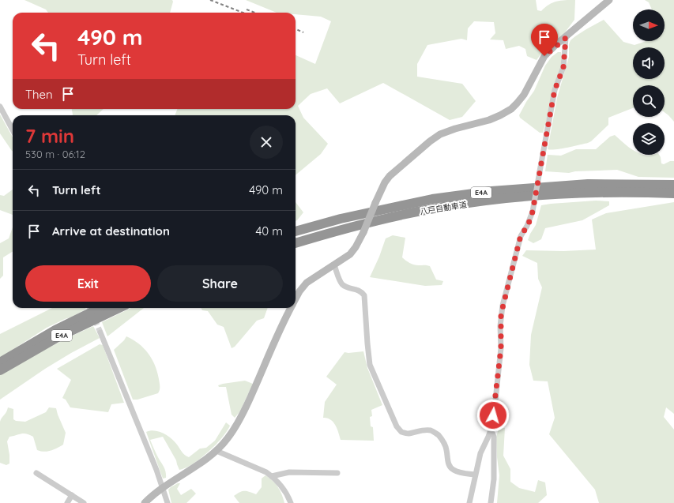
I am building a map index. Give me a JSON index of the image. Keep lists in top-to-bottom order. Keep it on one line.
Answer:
{"streets":{"highway":["E4A","八戸自動車道"]},"north":"right","page":{"turn":["490 m","Turn left"],"then":"Then","heading":["7 min","530 m · 06:12"],"list":[{"name":"Turn left","value":"490 m"},{"name":"Arrive at destination","value":"40 m"}],"buttons":["Exit","Share"]}}
